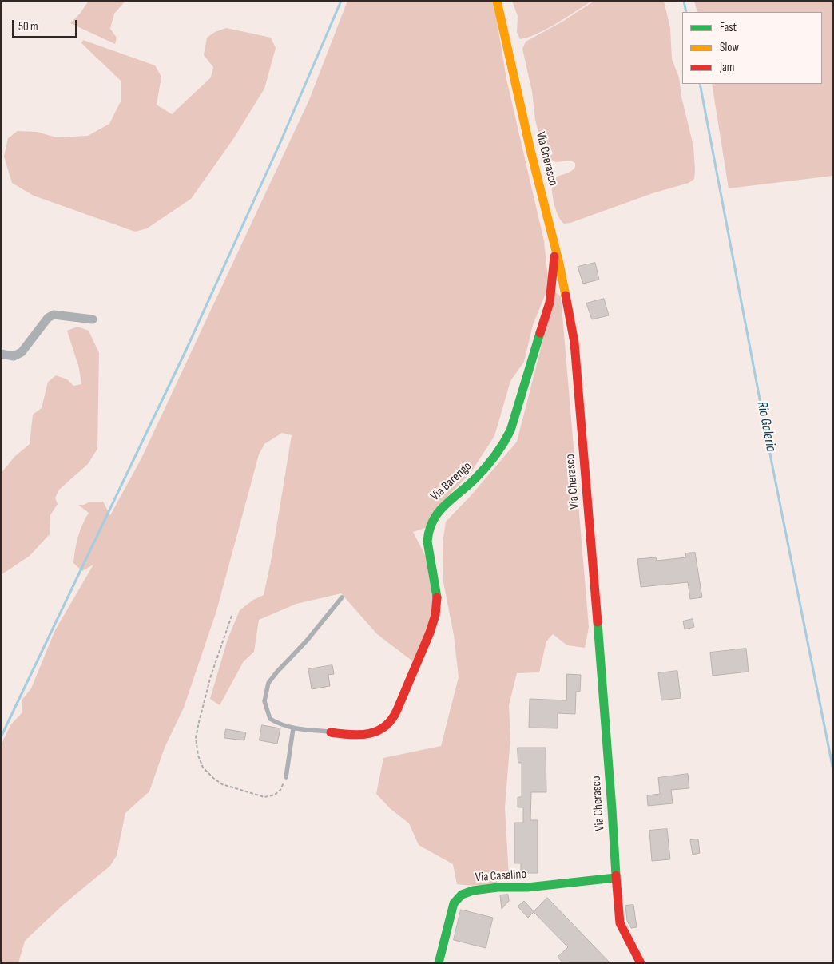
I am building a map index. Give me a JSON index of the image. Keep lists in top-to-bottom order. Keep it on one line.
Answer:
{"streets":{"street":["Via Cherasco","Via Barengo","Via Casalino"]},"crossings":[["Via Cherasco","Via Barengo"],["Via Cherasco","Via Casalino"]],"water":["Rio Galeria"],"legend":["Fast","Slow","Jam"],"scale_bar":"50 m"}
